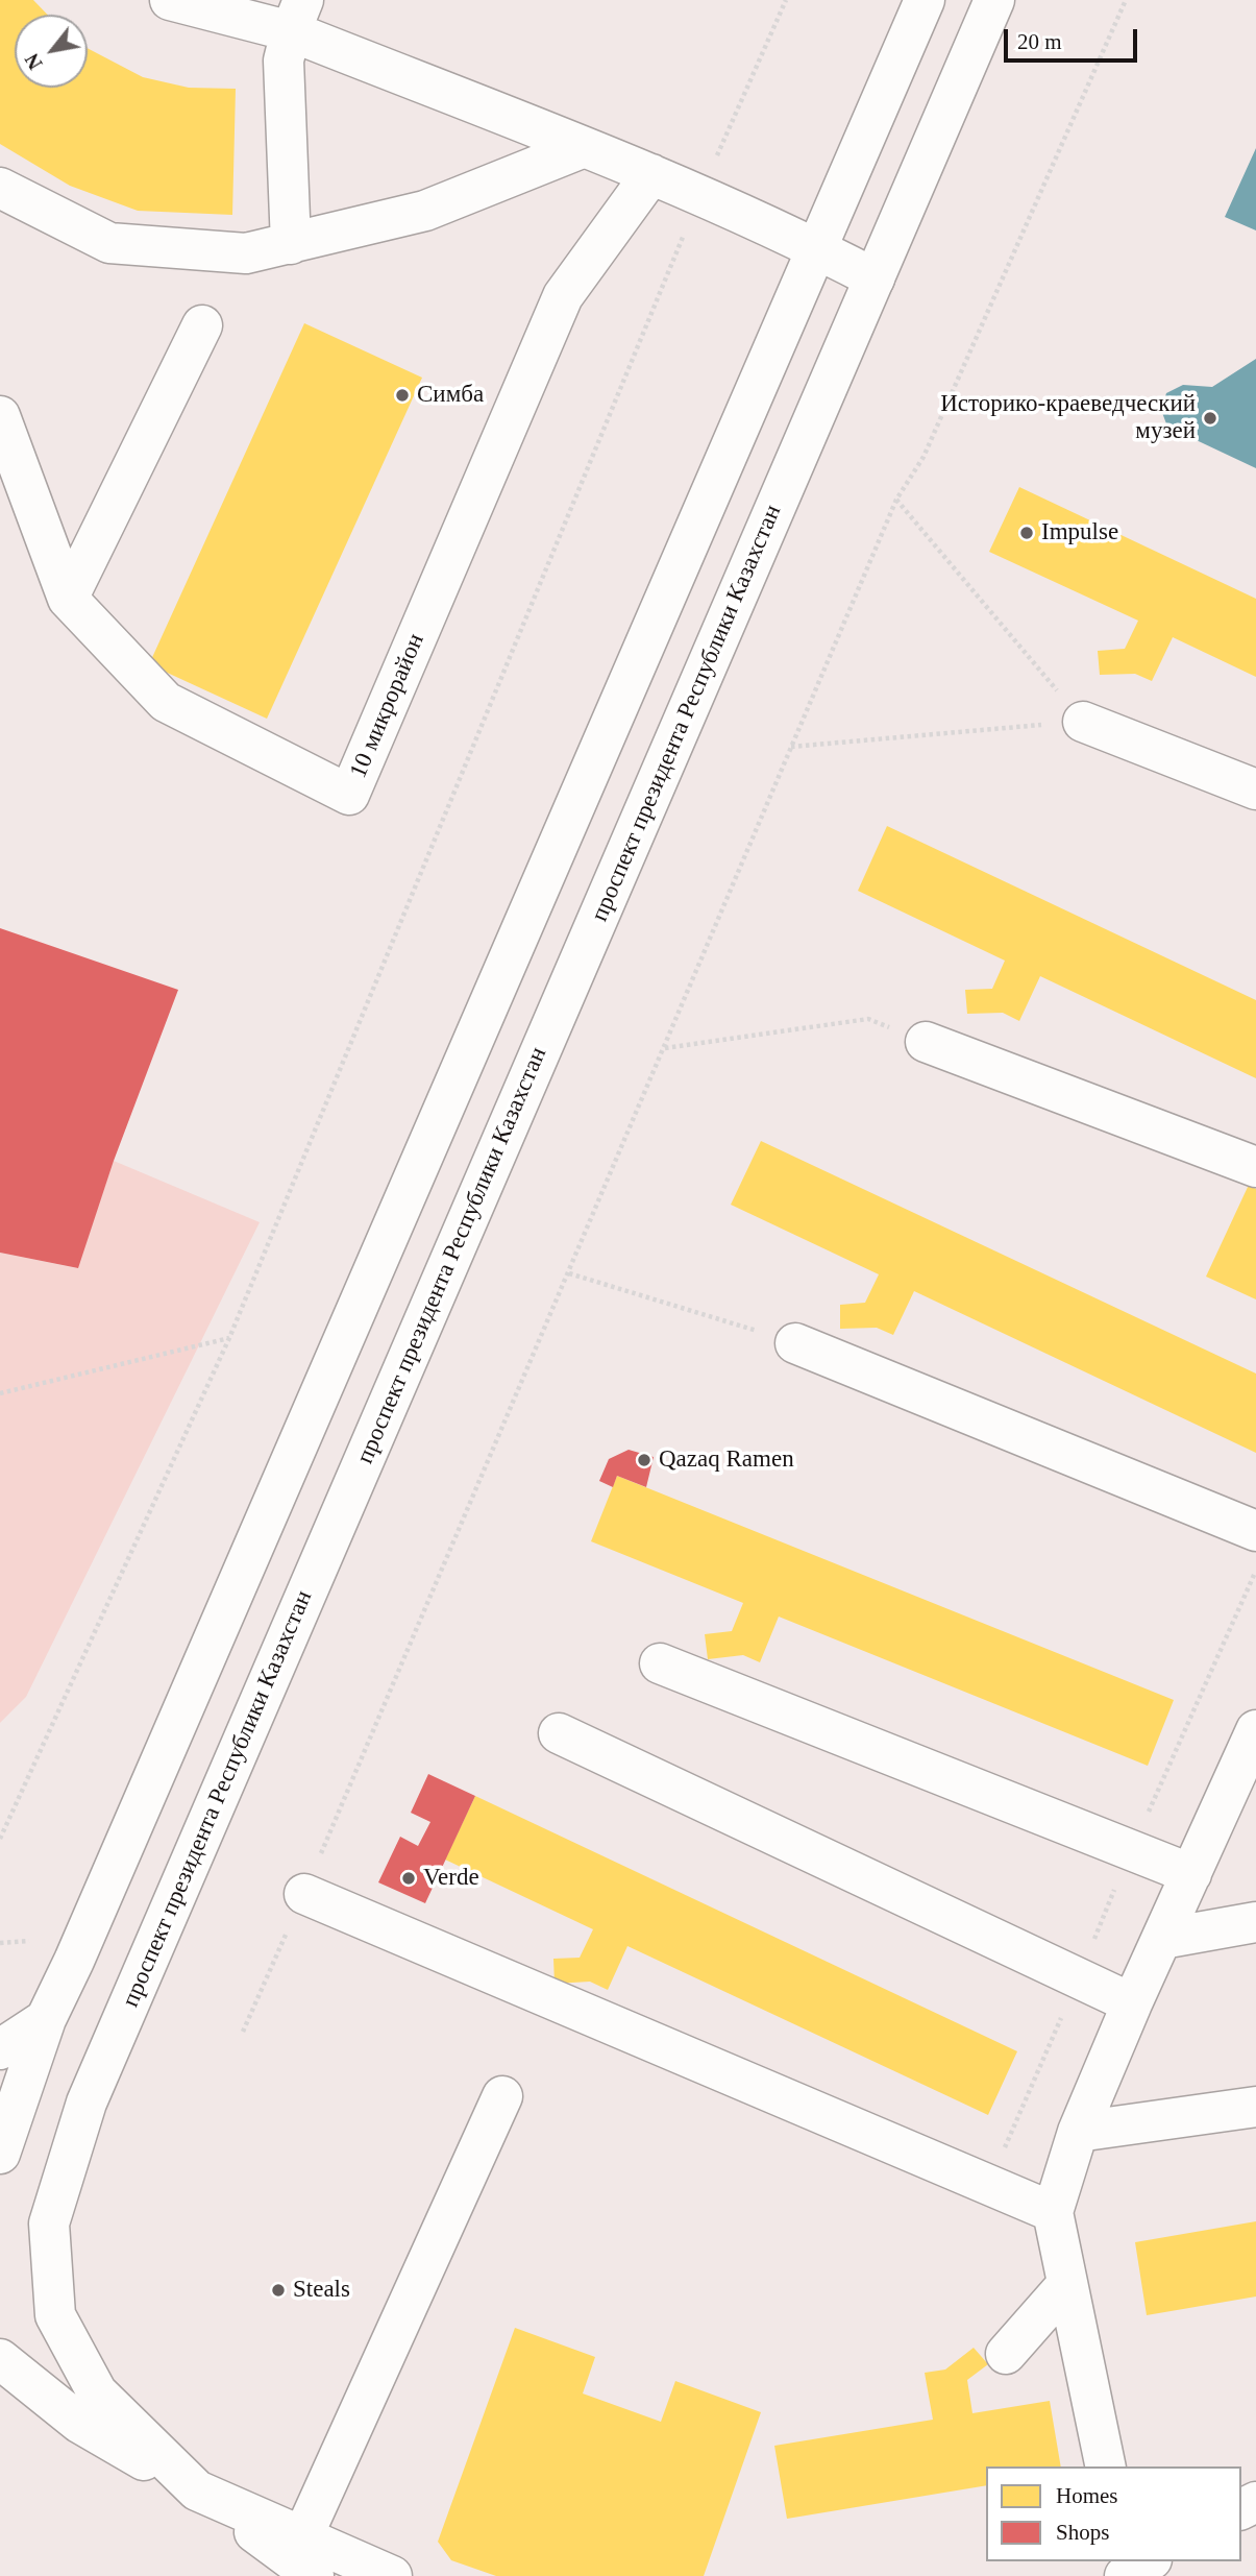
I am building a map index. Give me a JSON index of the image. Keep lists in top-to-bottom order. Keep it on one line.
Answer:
{"streets":{"main road":["10 микрорайон","проспект президента Республики Казахстан"]},"places":["Симба","Историко-краеведческий музей","Impulse","Qazaq Ramen","Verde","Steals"],"legend":["Homes","Shops"],"scale_bar":"20 m","north":"bottom left"}
